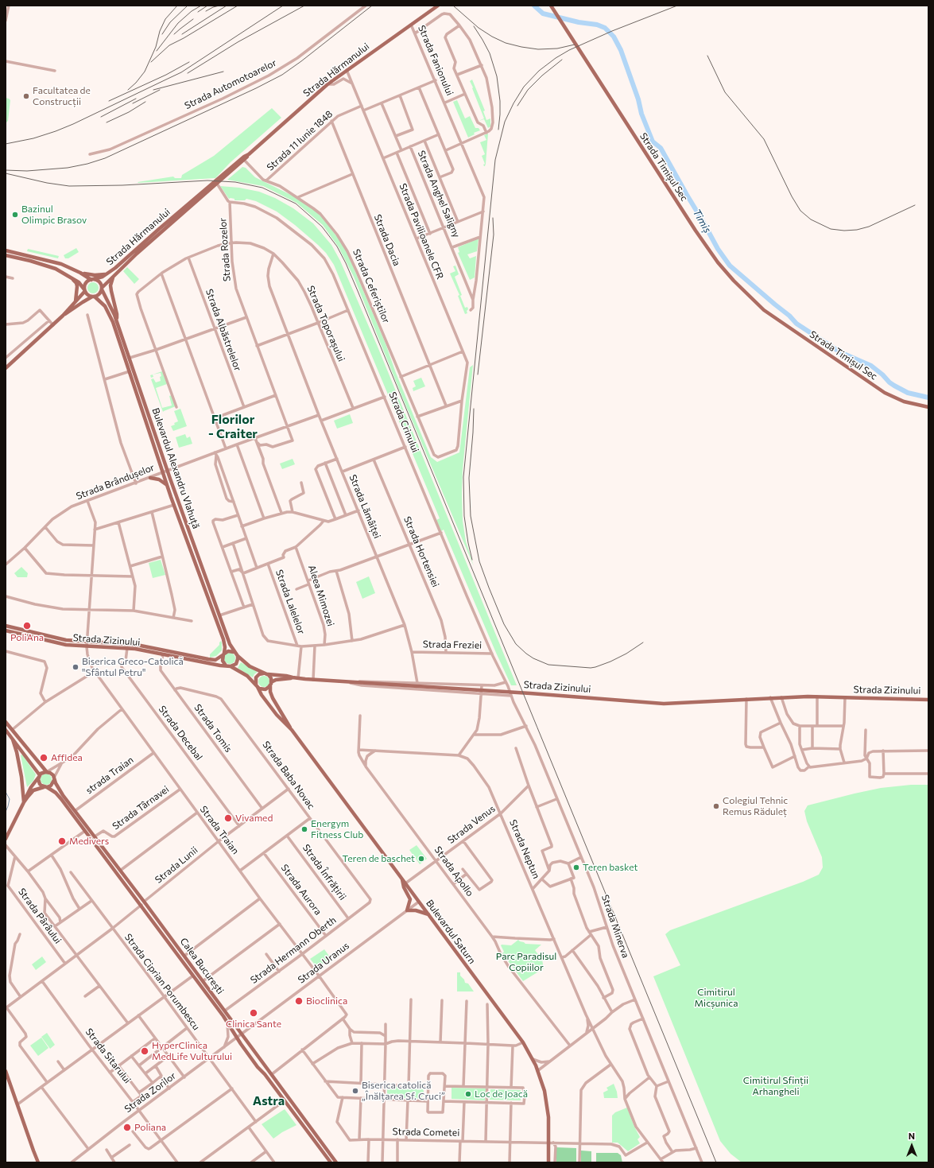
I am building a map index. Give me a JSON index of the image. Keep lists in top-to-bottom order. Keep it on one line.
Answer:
{"streets":{"main road":["Strada Hărmanului","Strada Timișul Sec","Bulevardul Alexandru Vlahuță","Strada Zizinului","Bulevardul Saturn","Calea București"],"street":["Strada Fanionului","Strada Automotoarelor","Strada 11 Iunie 1848","Strada Anghel Saligny","Strada Pavilioanele CFR","Strada Dacia","Strada Rozelor","Strada Ceferiștilor","Strada Toporașului","Strada Albăstrelelor","Strada Crinului","Strada Brândușelor","Strada Lămâiței","Strada Hortensiei","Aleea Mimozei","Strada Lalelelor","Strada Freziei","Strada Tomis","Strada Decebal","strada Traian","Strada Baba Novac","Strada Târnavei","Strada Venus","Strada Traian","Strada Neptun","Strada Lunii","Strada Apollo","Strada Înfrățirii","Strada Aurora","Strada Pârâului","Strada Minerva","Strada Hermann Oberth","Strada Uranus","Strada Ciprian Porumbescu","Strada Sitarului","Strada Zorilor","Strada Cometei"]},"crossings":[["Strada Fanionului","Strada Hărmanului"],["Strada Hărmanului","Strada Pavilioanele CFR"],["Strada Hărmanului","Strada Ceferiștilor"],["Strada Hărmanului","Bulevardul Alexandru Vlahuță"],["Strada 11 Iunie 1848","Strada Pavilioanele CFR"],["Strada 11 Iunie 1848","Strada Dacia"],["Strada 11 Iunie 1848","Strada Ceferiștilor"],["Strada Pavilioanele CFR","Strada Ceferiștilor"],["Strada Rozelor","Strada Toporașului"],["Strada Rozelor","Strada Crinului"],["Strada Rozelor","Strada Brândușelor"],["Strada Toporașului","Strada Albăstrelelor"],["Strada Toporașului","Strada Lămâiței"],["Strada Crinului","Strada Zizinului"],["Strada Crinului","Strada Freziei"],["Strada Crinului","Strada Minerva"],["Bulevardul Alexandru Vlahuță","Strada Brândușelor"],["Bulevardul Alexandru Vlahuță","Strada Zizinului"],["Bulevardul Alexandru Vlahuță","Bulevardul Saturn"],["Strada Brândușelor","Strada Lămâiței"],["Strada Brândușelor","Strada Traian"],["Strada Lămâiței","Strada Zizinului"],["Strada Lămâiței","Strada Freziei"],["Strada Hortensiei","Strada Freziei"],["Aleea Mimozei","Strada Lalelelor"],["Strada Zizinului","Strada Tomis"],["Strada Zizinului","Strada Decebal"],["Strada Zizinului","Strada Traian"],["Strada Zizinului","Strada Minerva"],["Strada Zizinului","Bulevardul Saturn"],["Strada Tomis","Strada Baba Novac"],["Strada Tomis","Strada Lunii"],["Strada Decebal","Strada Lunii"],["strada Traian","Strada Traian"],["strada Traian","Calea București"],["Strada Baba Novac","Strada Lunii"],["Strada Baba Novac","Strada Hermann Oberth"],["Strada Târnavei","Strada Traian"],["Strada Târnavei","Calea București"],["Strada Venus","Strada Neptun"],["Strada Venus","Strada Apollo"],["Strada Venus","Bulevardul Saturn"],["Strada Traian","Strada Lunii"],["Strada Traian","Strada Hermann Oberth"],["Strada Traian","Strada Uranus"],["Strada Neptun","Strada Minerva"],["Strada Neptun","Strada Cometei"],["Strada Lunii","Calea București"],["Strada Înfrățirii","Strada Hermann Oberth"],["Strada Aurora","Strada Hermann Oberth"],["Bulevardul Saturn","Strada Uranus"],["Bulevardul Saturn","Strada Cometei"],["Strada Hermann Oberth","Calea București"],["Strada Uranus","Calea București"],["Strada Uranus","Strada Zorilor"],["Calea București","Strada Zorilor"],["Strada Ciprian Porumbescu","Strada Zorilor"],["Strada Sitarului","Strada Zorilor"]],"districts":["Florilor - Craiter","Astra"],"water":["Timiș"],"parks":["Parc Paradisul Copiilor","Cimitirul Micșunica","Cimitirul Sfinții Arhangheli"],"places":["Facultatea de Construcții","Bazinul Olimpic Brasov","PoliAna","Biserica Greco-Catolică \"Sfântul Petru\"","Affidea","Colegiul Tehnic Remus Răduleț","Vivamed","Energym Fitness Club","Medivers","Teren de baschet","Teren basket","Bioclinica","Clinica Sante","HyperClinica MedLife Vulturului","Biserica catolică „Înălțarea Sf. Cruci”","Loc de Joacă","Poliana"],"north":"top"}
